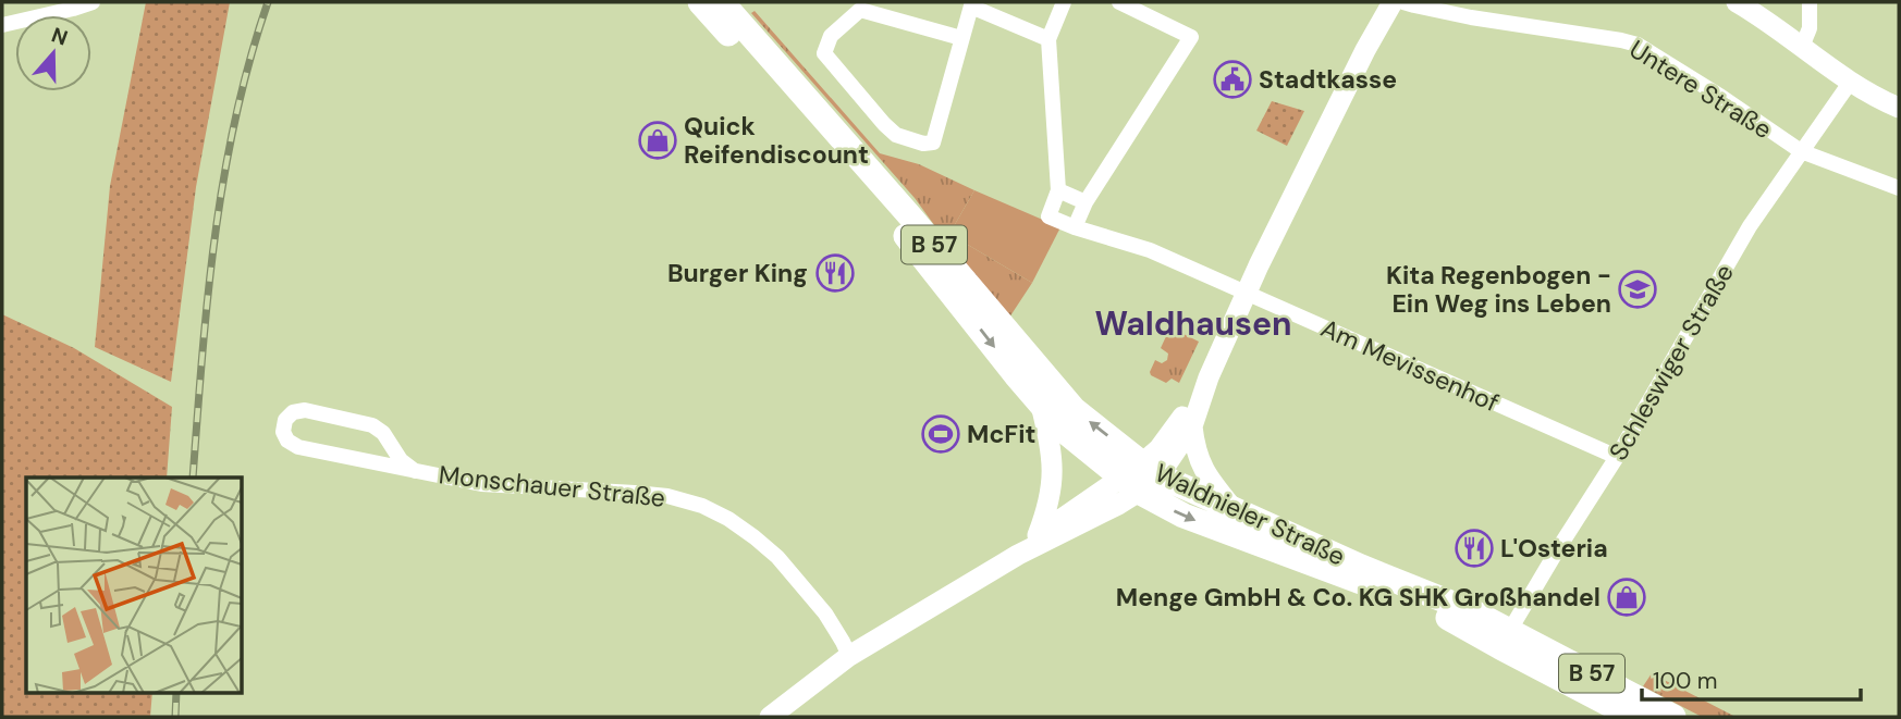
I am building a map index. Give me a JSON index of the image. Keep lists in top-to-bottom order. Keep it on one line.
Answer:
{"streets":{"main road":["B 57","Waldnieler Straße"],"street":["Untere Straße","Schleswiger Straße","Am Mevissenhof","Monschauer Straße"]},"crossings":[["Untere Straße","Schleswiger Straße"],["Schleswiger Straße","Am Mevissenhof"],["Schleswiger Straße","Waldnieler Straße"]],"districts":["Waldhausen"],"places":{"public building":["Stadtkasse"],"shop":["Quick Reifendiscount","Menge GmbH & Co. KG SHK Großhandel"],"restaurant":["Burger King","L'Osteria"],"school or university":["Kita Regenbogen - Ein Weg ins Leben"],"sports":["McFit"]},"scale_bar":"100 m","north":"top"}
